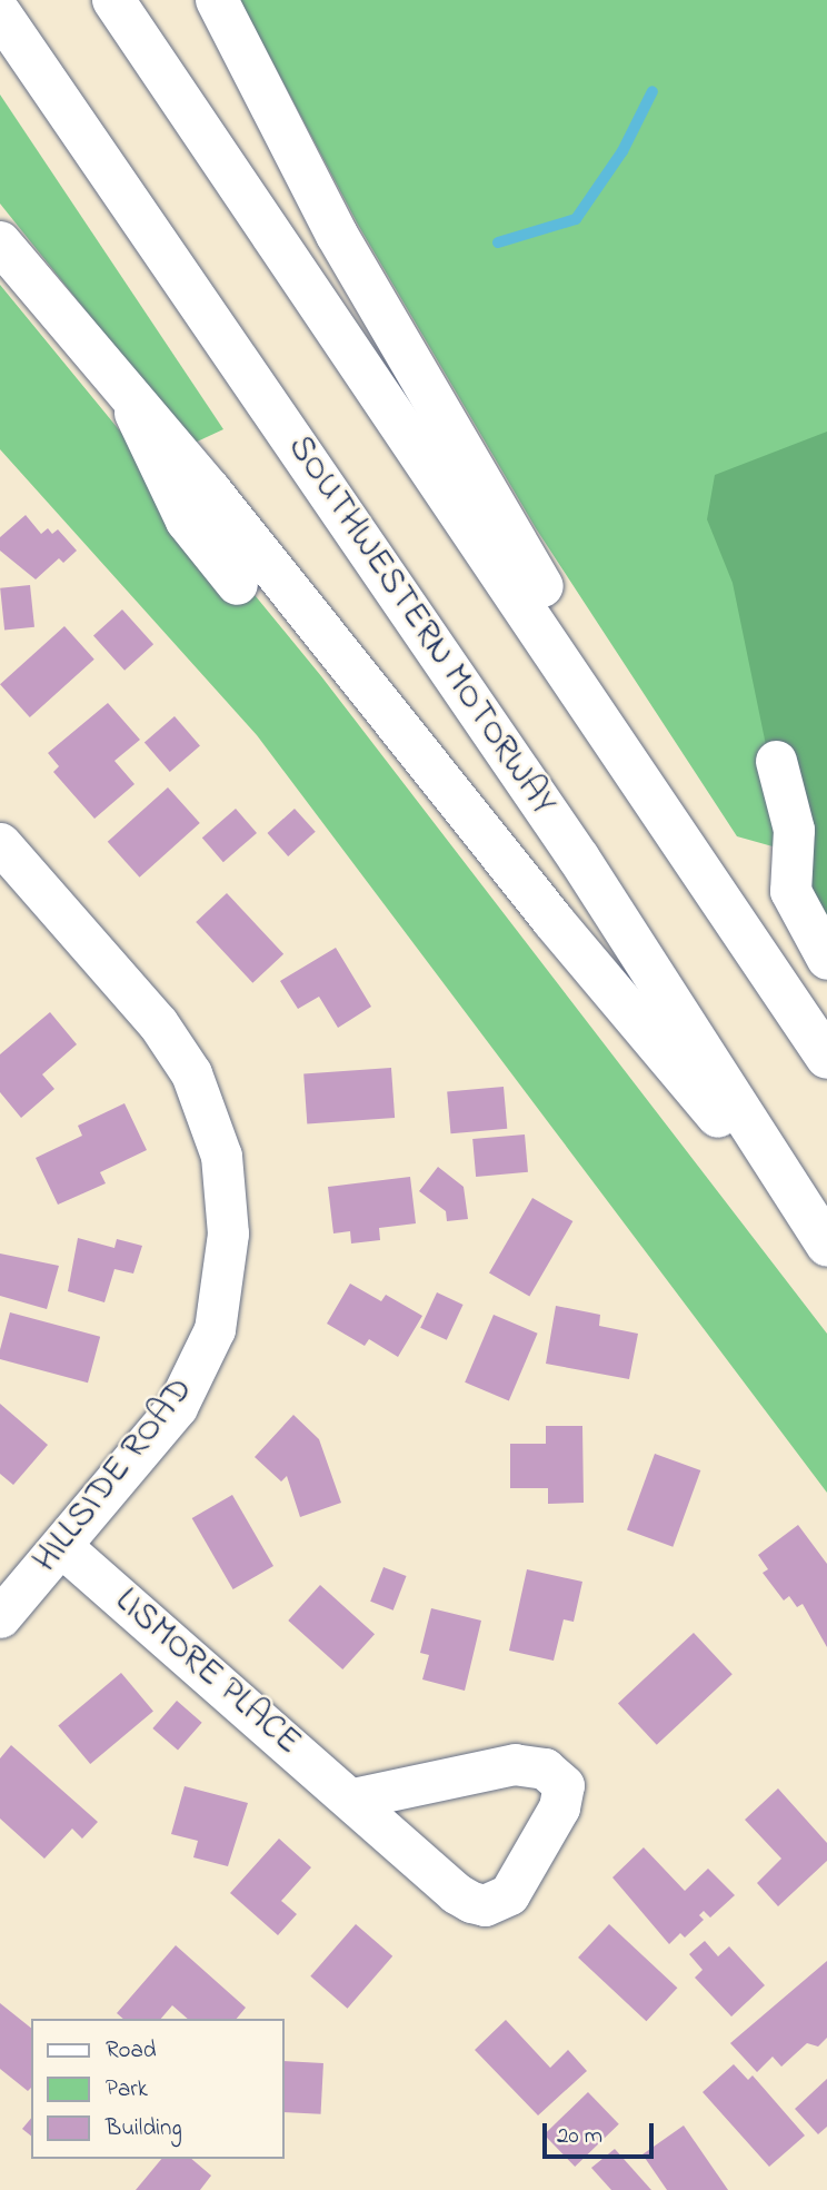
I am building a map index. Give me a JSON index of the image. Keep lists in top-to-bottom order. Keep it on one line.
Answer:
{"streets":{"highway":["SOUTHWESTERN MOTORWAY"],"street":["HILLSIDE ROAD","LISMORE PLACE"]},"crossings":[["HILLSIDE ROAD","LISMORE PLACE"]],"legend":["Road","Park","Building"],"scale_bar":"20 m"}
